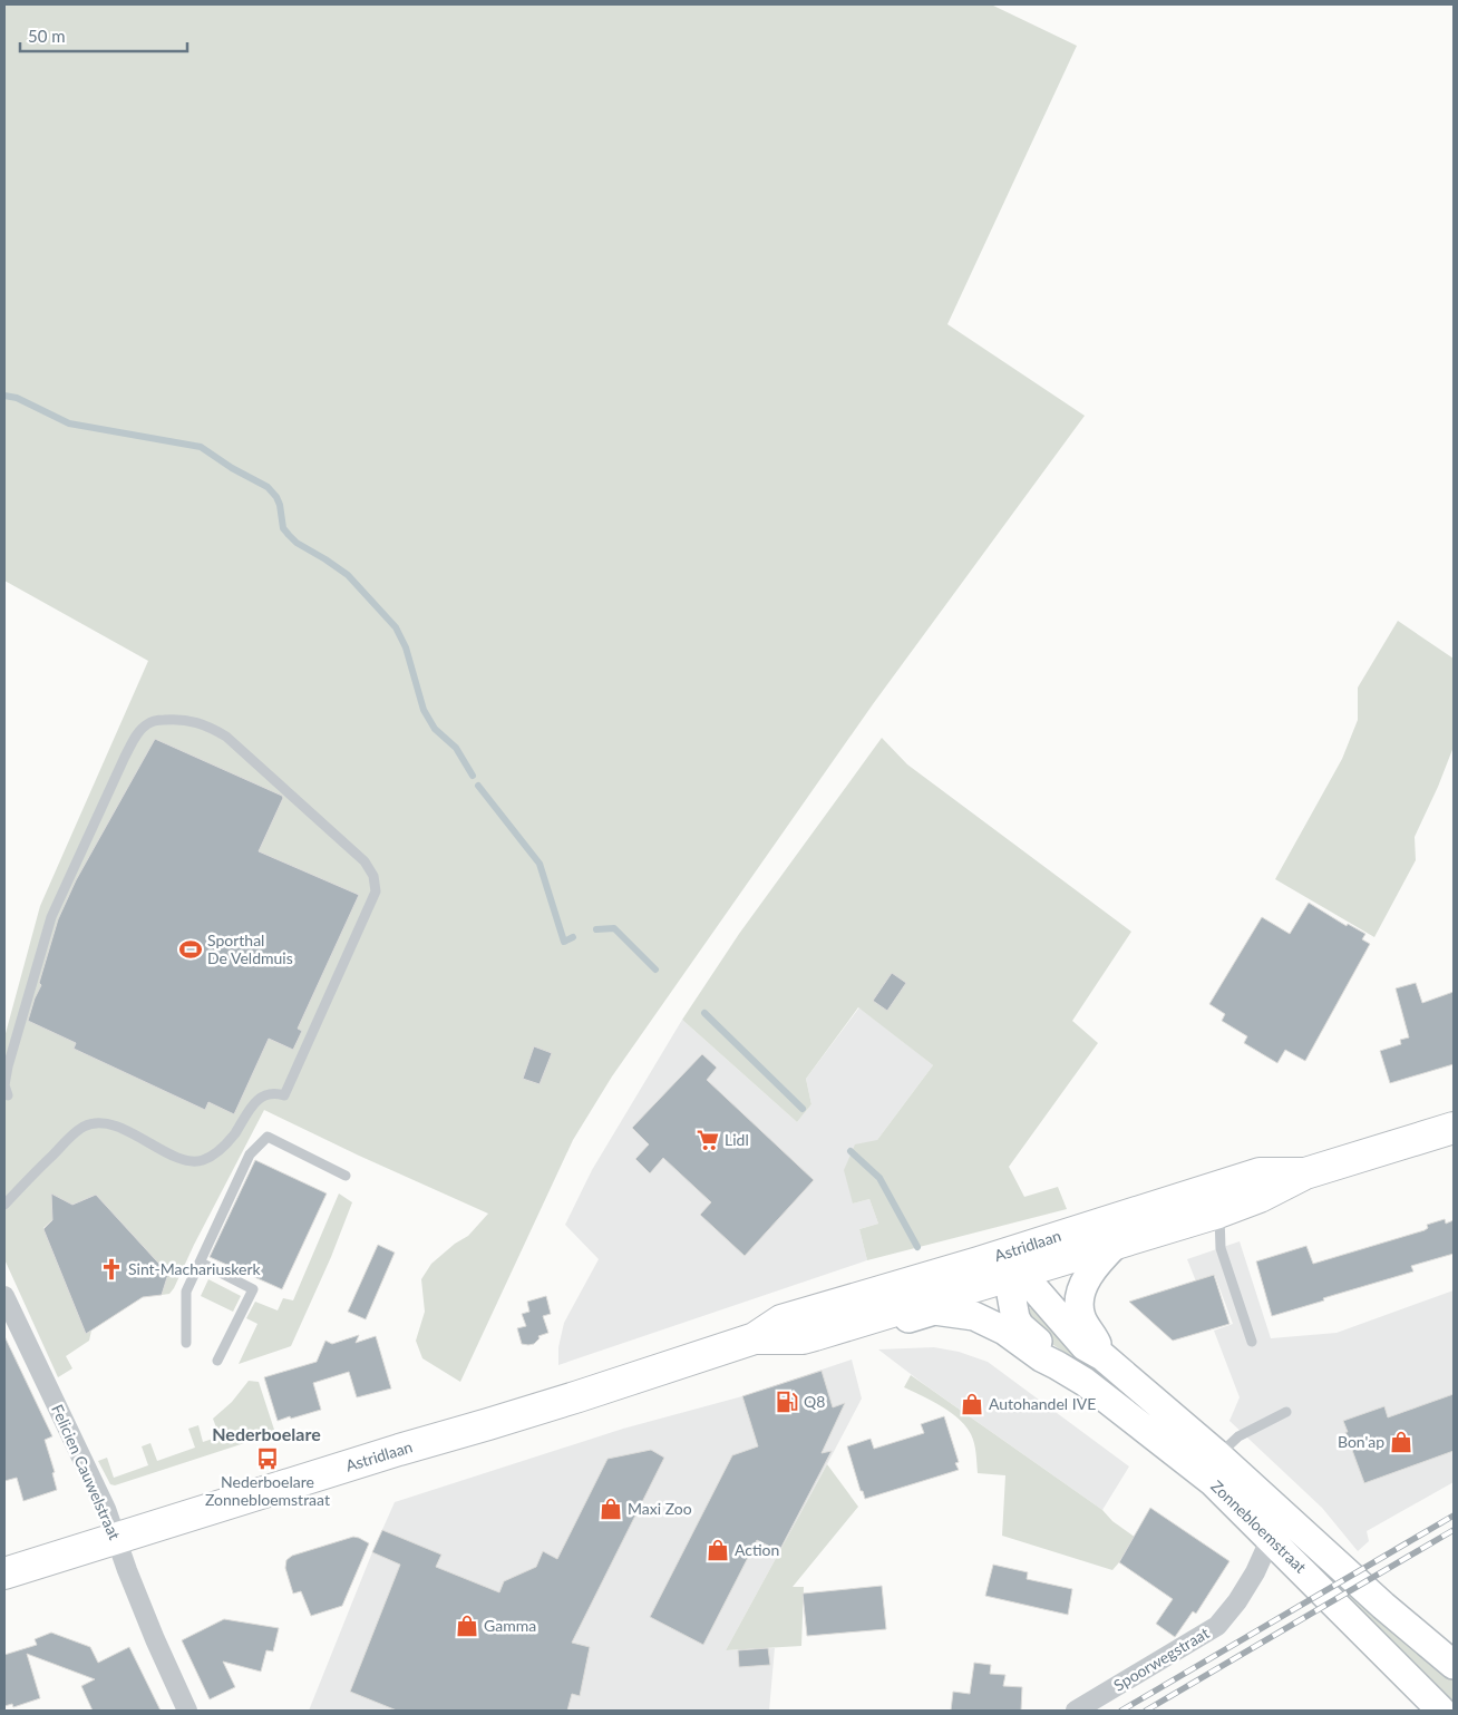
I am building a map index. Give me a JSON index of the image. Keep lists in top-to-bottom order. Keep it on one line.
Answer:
{"streets":{"main road":["Astridlaan","Zonnebloemstraat"],"street":["Felicien Cauwelstraat","Spoorwegstraat"]},"crossings":[["Astridlaan","Felicien Cauwelstraat"],["Astridlaan","Zonnebloemstraat"],["Zonnebloemstraat","Spoorwegstraat"]],"districts":["Nederboelare"],"places":{"sports":["Sporthal De Veldmuis"],"supermarket":["Lidl"],"church":["Sint-Machariuskerk"],"fuel station":["Q8"],"shop":["Autohandel IVE","Bon'ap","Maxi Zoo","Action","Gamma"],"bus stop":["Nederboelare Zonnebloemstraat"]},"scale_bar":"50 m"}
